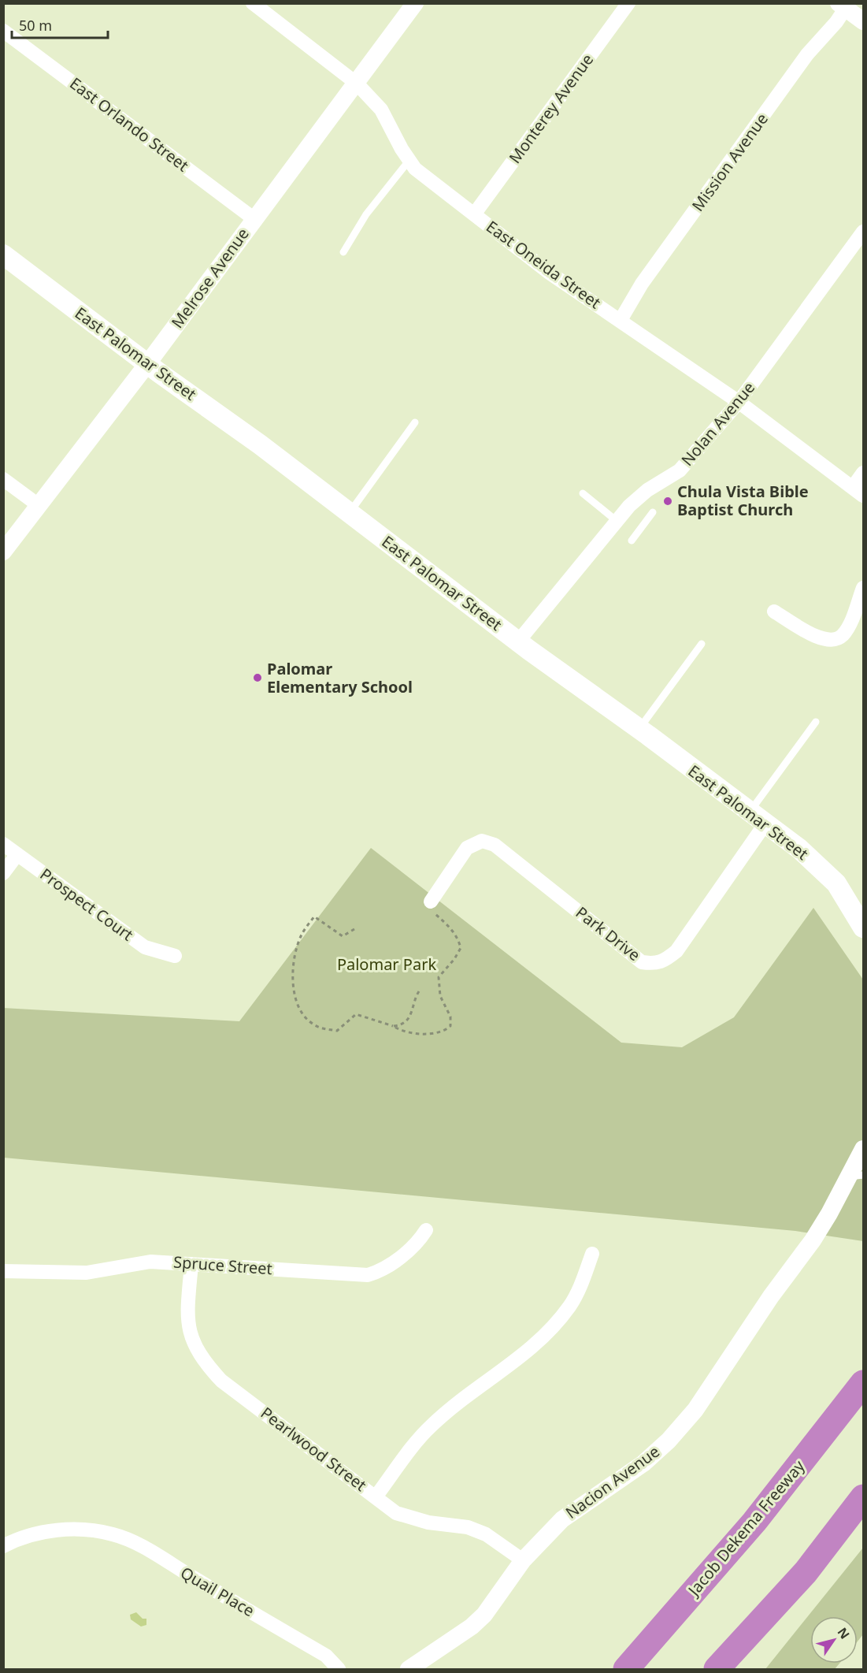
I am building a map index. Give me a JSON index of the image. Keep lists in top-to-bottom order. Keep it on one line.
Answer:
{"streets":{"highway":["Jacob Dekema Freeway"],"main road":["East Palomar Street"],"street":["Monterey Avenue","East Orlando Street","Mission Avenue","East Oneida Street","Melrose Avenue","Nolan Avenue","Prospect Court","Park Drive","Spruce Street","Pearlwood Street","Nacion Avenue","Quail Place"]},"crossings":[["Monterey Avenue","East Oneida Street"],["East Orlando Street","Melrose Avenue"],["Mission Avenue","East Oneida Street"],["East Oneida Street","Melrose Avenue"],["East Oneida Street","Nolan Avenue"],["Melrose Avenue","East Palomar Street"],["East Palomar Street","Nolan Avenue"],["East Palomar Street","Park Drive"],["Spruce Street","Pearlwood Street"],["Pearlwood Street","Nacion Avenue"]],"parks":["Palomar Park"],"places":["Chula Vista Bible Baptist Church","Palomar Elementary School"],"scale_bar":"50 m","north":"top right"}
